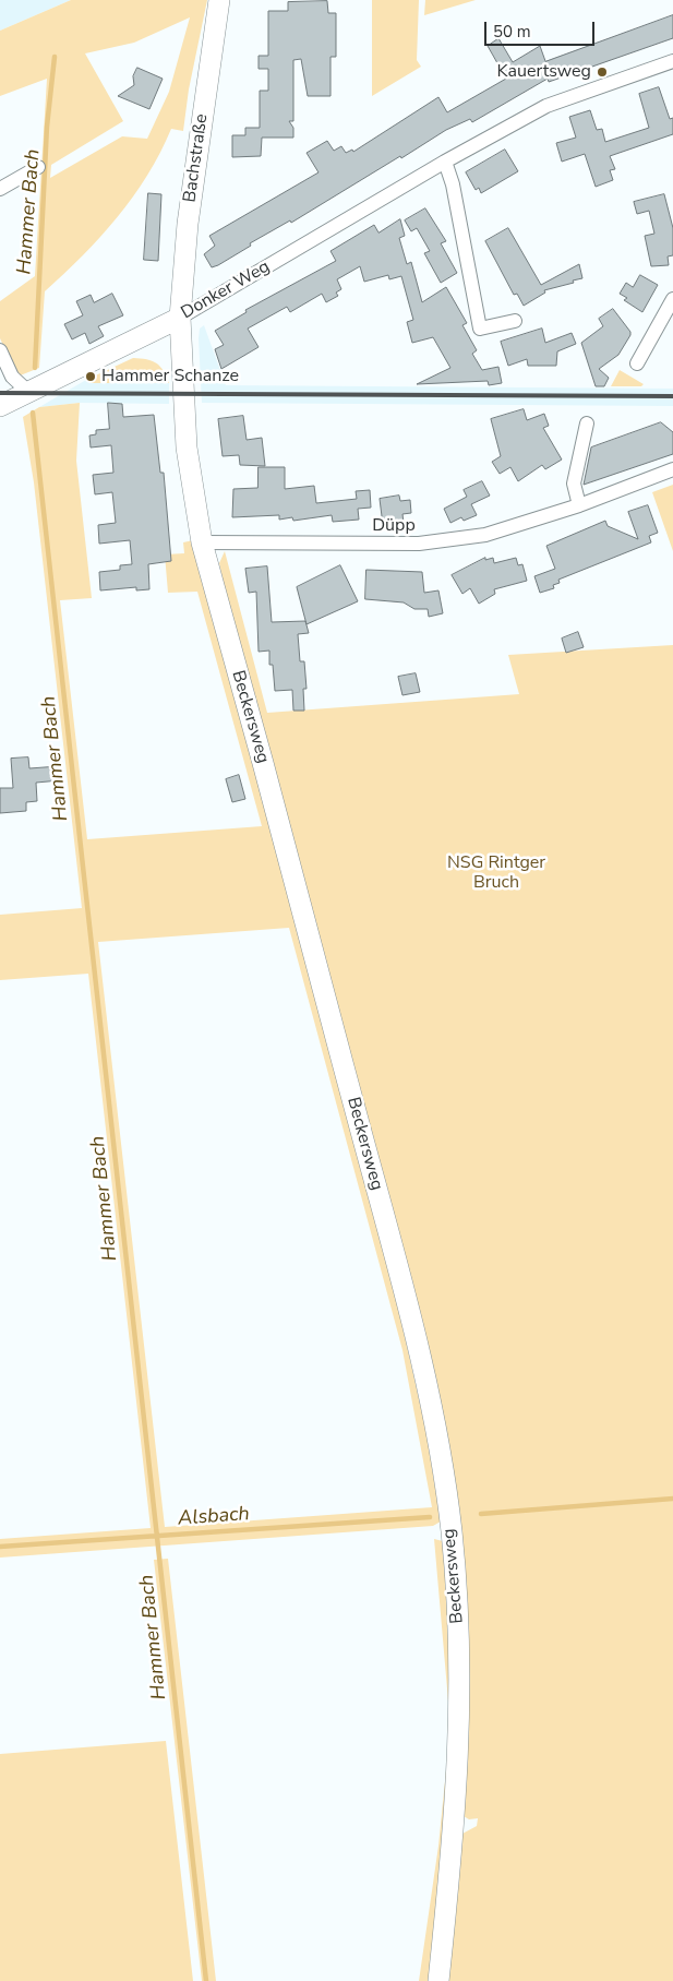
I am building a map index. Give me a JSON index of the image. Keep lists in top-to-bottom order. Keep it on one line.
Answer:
{"streets":{"street":["Bachstraße","Donker Weg","Düpp","Beckersweg"]},"crossings":[["Bachstraße","Donker Weg"],["Bachstraße","Beckersweg"],["Donker Weg","Beckersweg"],["Düpp","Beckersweg"]],"water":["Hammer Bach","Alsbach"],"parks":["NSG Rintger Bruch"],"places":["Kauertsweg","Hammer Schanze"],"scale_bar":"50 m"}
